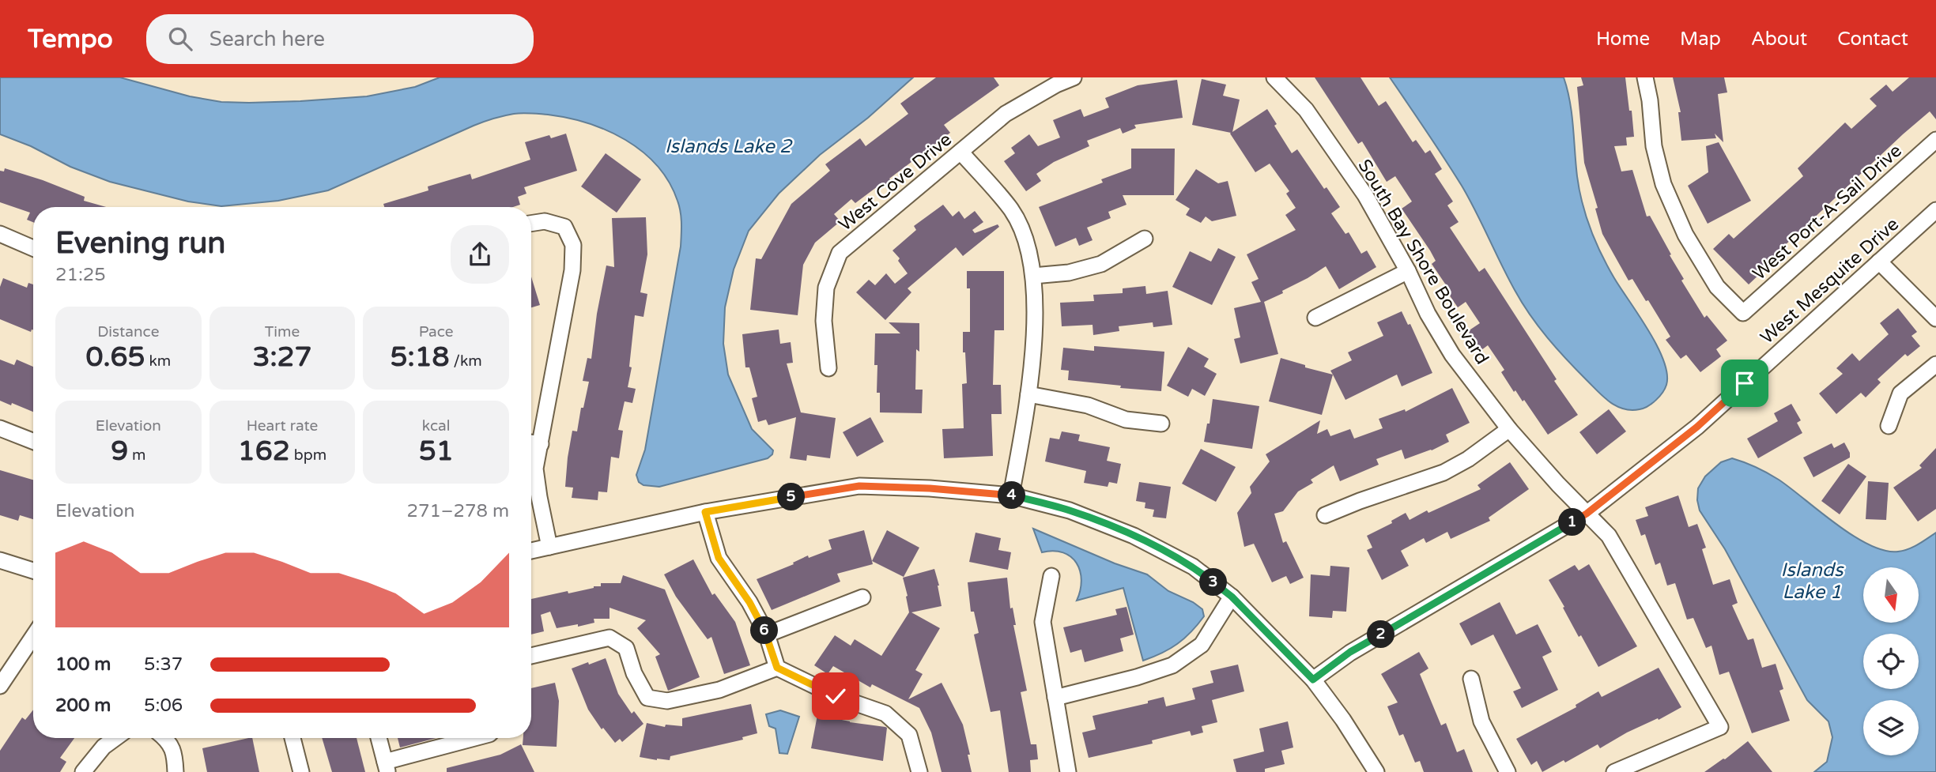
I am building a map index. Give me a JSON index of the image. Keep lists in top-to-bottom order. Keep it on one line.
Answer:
{"streets":{"street":["West Cove Drive","West Port-A-Sail Drive","South Bay Shore Boulevard","West Mesquite Drive"]},"crossings":[["South Bay Shore Boulevard","West Mesquite Drive"]],"water":["Islands Lake 2","Islands Lake 1"],"north":"bottom","page":{"header":"Tempo","search":"Search here","nav":["Home","Map","About","Contact"],"heading":["Evening run","21:25"],"stats":[["Distance","0.65 km"],["Time","3:27"],["Pace","5:18 /km"],["Elevation","9 m"],["Heart rate","162 bpm"],["kcal","51"]],"pins":["4","5","1","3","6","2"],"chart":["Elevation","271–278 m"],"list":[{"name":"100 m","note":"5:37"},{"name":"200 m","note":"5:06"}]}}
